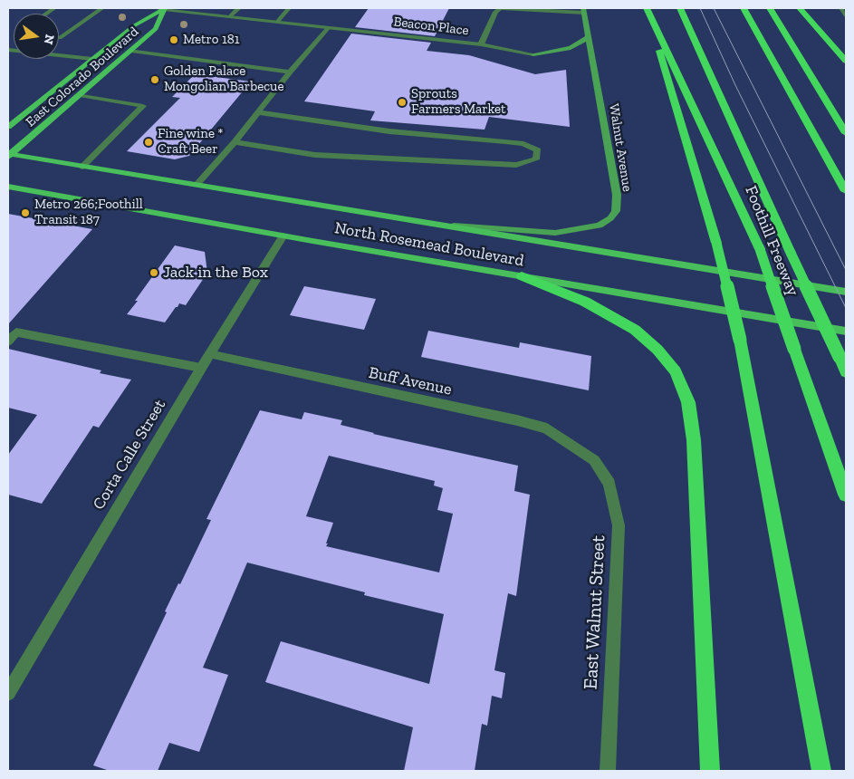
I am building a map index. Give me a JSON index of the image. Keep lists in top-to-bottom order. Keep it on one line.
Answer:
{"streets":{"highway":["Foothill Freeway"],"main road":["East Colorado Boulevard","Walnut Avenue","North Rosemead Boulevard"],"street":["Beacon Place","Buff Avenue","Corta Calle Street","East Walnut Street"]},"crossings":[["Beacon Place","East Colorado Boulevard"],["East Colorado Boulevard","North Rosemead Boulevard"],["Walnut Avenue","North Rosemead Boulevard"],["North Rosemead Boulevard","Corta Calle Street"],["Buff Avenue","Corta Calle Street"],["Buff Avenue","East Walnut Street"]],"places":["Metro 181","Golden Palace Mongolian Barbecue","Sprouts Farmers Market","Fine wine * Craft Beer","Metro 266;Foothill Transit 187","Jack in the Box"],"north":"right"}
